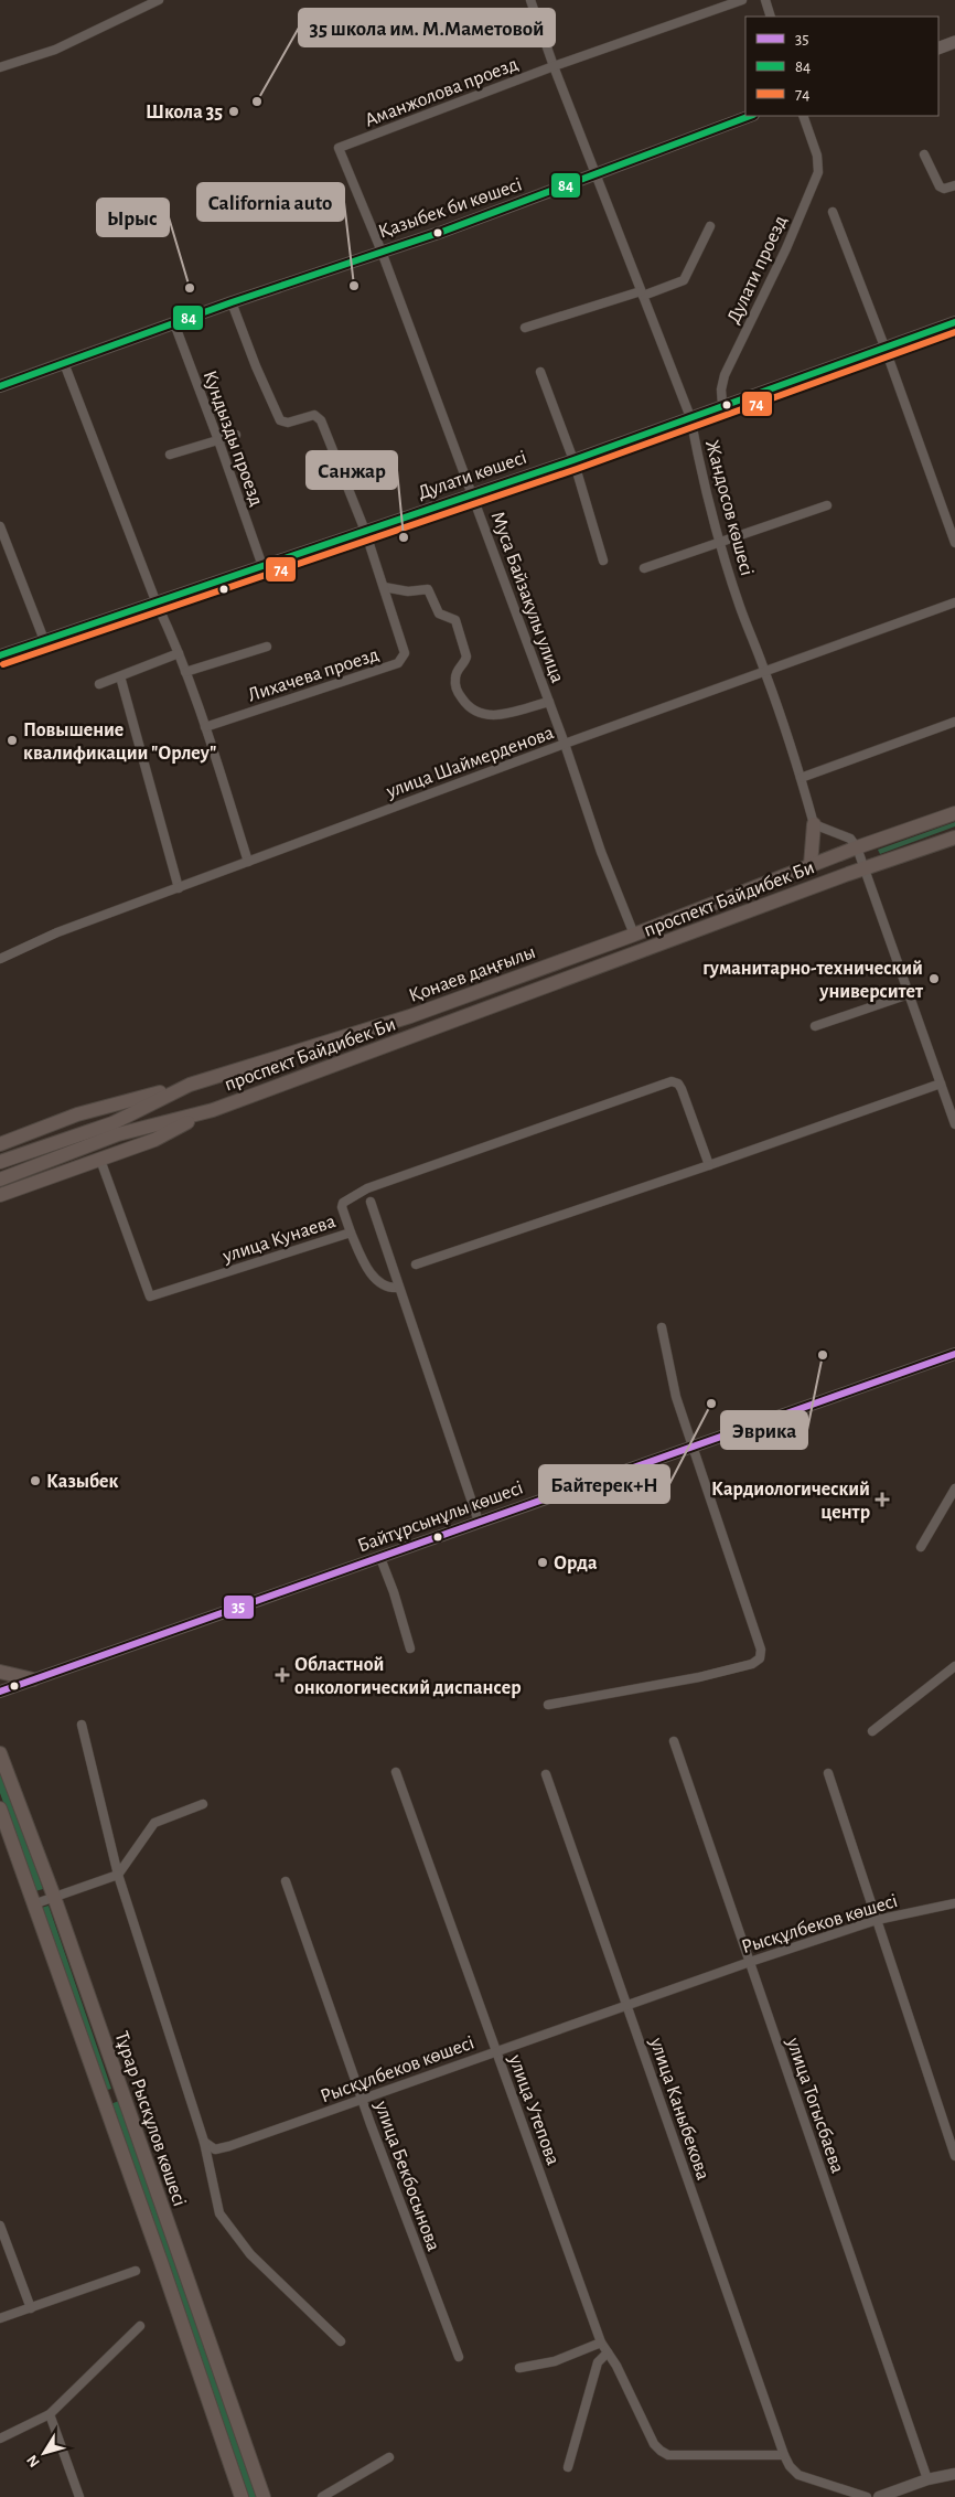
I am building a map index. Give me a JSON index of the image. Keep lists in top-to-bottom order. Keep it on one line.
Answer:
{"streets":{"main road":["Қазыбек би көшесі","Дулати көшесі","проспект Байдибек Би","Қонаев даңғылы","Байтұрсынұлы көшесі","Тұрар Рыскұлов көшесі"],"street":["Аманжолова проезд","Дулати проезд","Кундызды проезд","Жандосов көшесі","Муса Байзакулы улица","Лихачева проезд","улица Шаймерденова","улица Кунаева","Рысқұлбеков көшесі","улица Тогысбаева","улица Каныбекова","улица Утепова","улица Бекбосынова"]},"crossings":[["Аманжолова проезд","Жандосов көшесі"],["Аманжолова проезд","Муса Байзакулы улица"],["Қазыбек би көшесі","Кундызды проезд"],["Қазыбек би көшесі","Жандосов көшесі"],["Қазыбек би көшесі","Муса Байзакулы улица"],["Қазыбек би көшесі","Лихачева проезд"],["Дулати проезд","Дулати көшесі"],["Кундызды проезд","Дулати көшесі"],["Дулати көшесі","Жандосов көшесі"],["Дулати көшесі","Муса Байзакулы улица"],["Дулати көшесі","Лихачева проезд"],["Жандосов көшесі","улица Шаймерденова"],["Муса Байзакулы улица","улица Шаймерденова"],["Муса Байзакулы улица","Қонаев даңғылы"],["Рысқұлбеков көшесі","улица Тогысбаева"],["Рысқұлбеков көшесі","улица Каныбекова"],["Рысқұлбеков көшесі","улица Утепова"],["Рысқұлбеков көшесі","улица Бекбосынова"],["улица Каныбекова","улица Утепова"]],"places":{"other":["35 школа им. М.Маметовой","Школа 35","California auto","Ырыс","Санжар","Повышение квалификации \"Орлеу\"","гуманитарно-технический университет","Эврика","Байтерек+Н","Казыбек","Орда"],"health":["Кардиологический центр","Областной онкологический диспансер"]},"lines":["transit line 84","transit line 74","transit line 35"],"legend":["35","84","74"],"north":"bottom left"}
